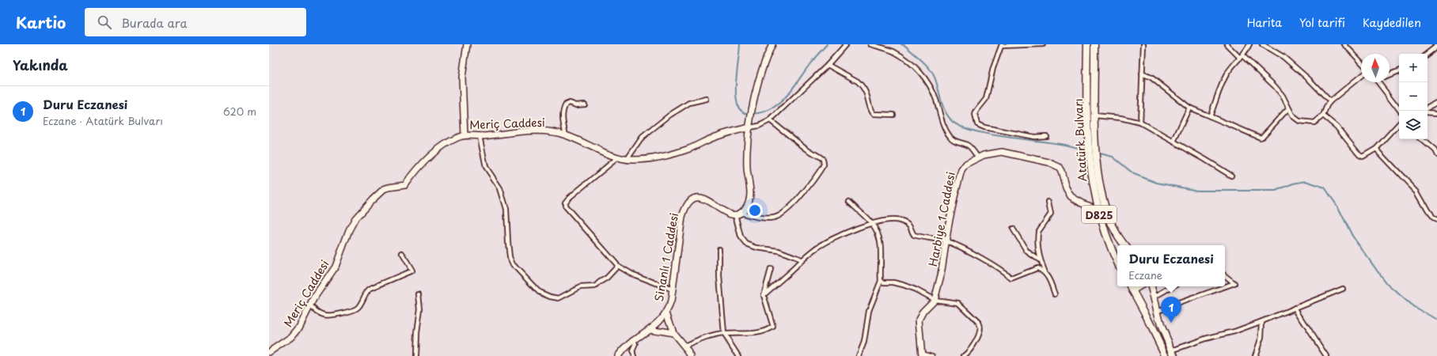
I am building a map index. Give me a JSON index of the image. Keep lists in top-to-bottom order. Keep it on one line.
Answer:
{"streets":{"highway":["Atatürk Bulvarı","D825"],"street":["Meriç Caddesi","Harbiye 1 Caddesi","Sinanlı 1 Caddesi"]},"crossings":[["Atatürk Bulvarı","Harbiye 1 Caddesi"]],"north":"top","page":{"header":"Kartio","search":"Burada ara","nav":["Harita","Yol tarifi","Kaydedilen"],"heading":"Yakında","map_buttons":["+","−"],"list":[{"mark":"1","name":"Duru Eczanesi","note":"Eczane · Atatürk Bulvarı","value":"620 m"}],"popup":["Duru Eczanesi","Eczane"],"pins":"1"}}
